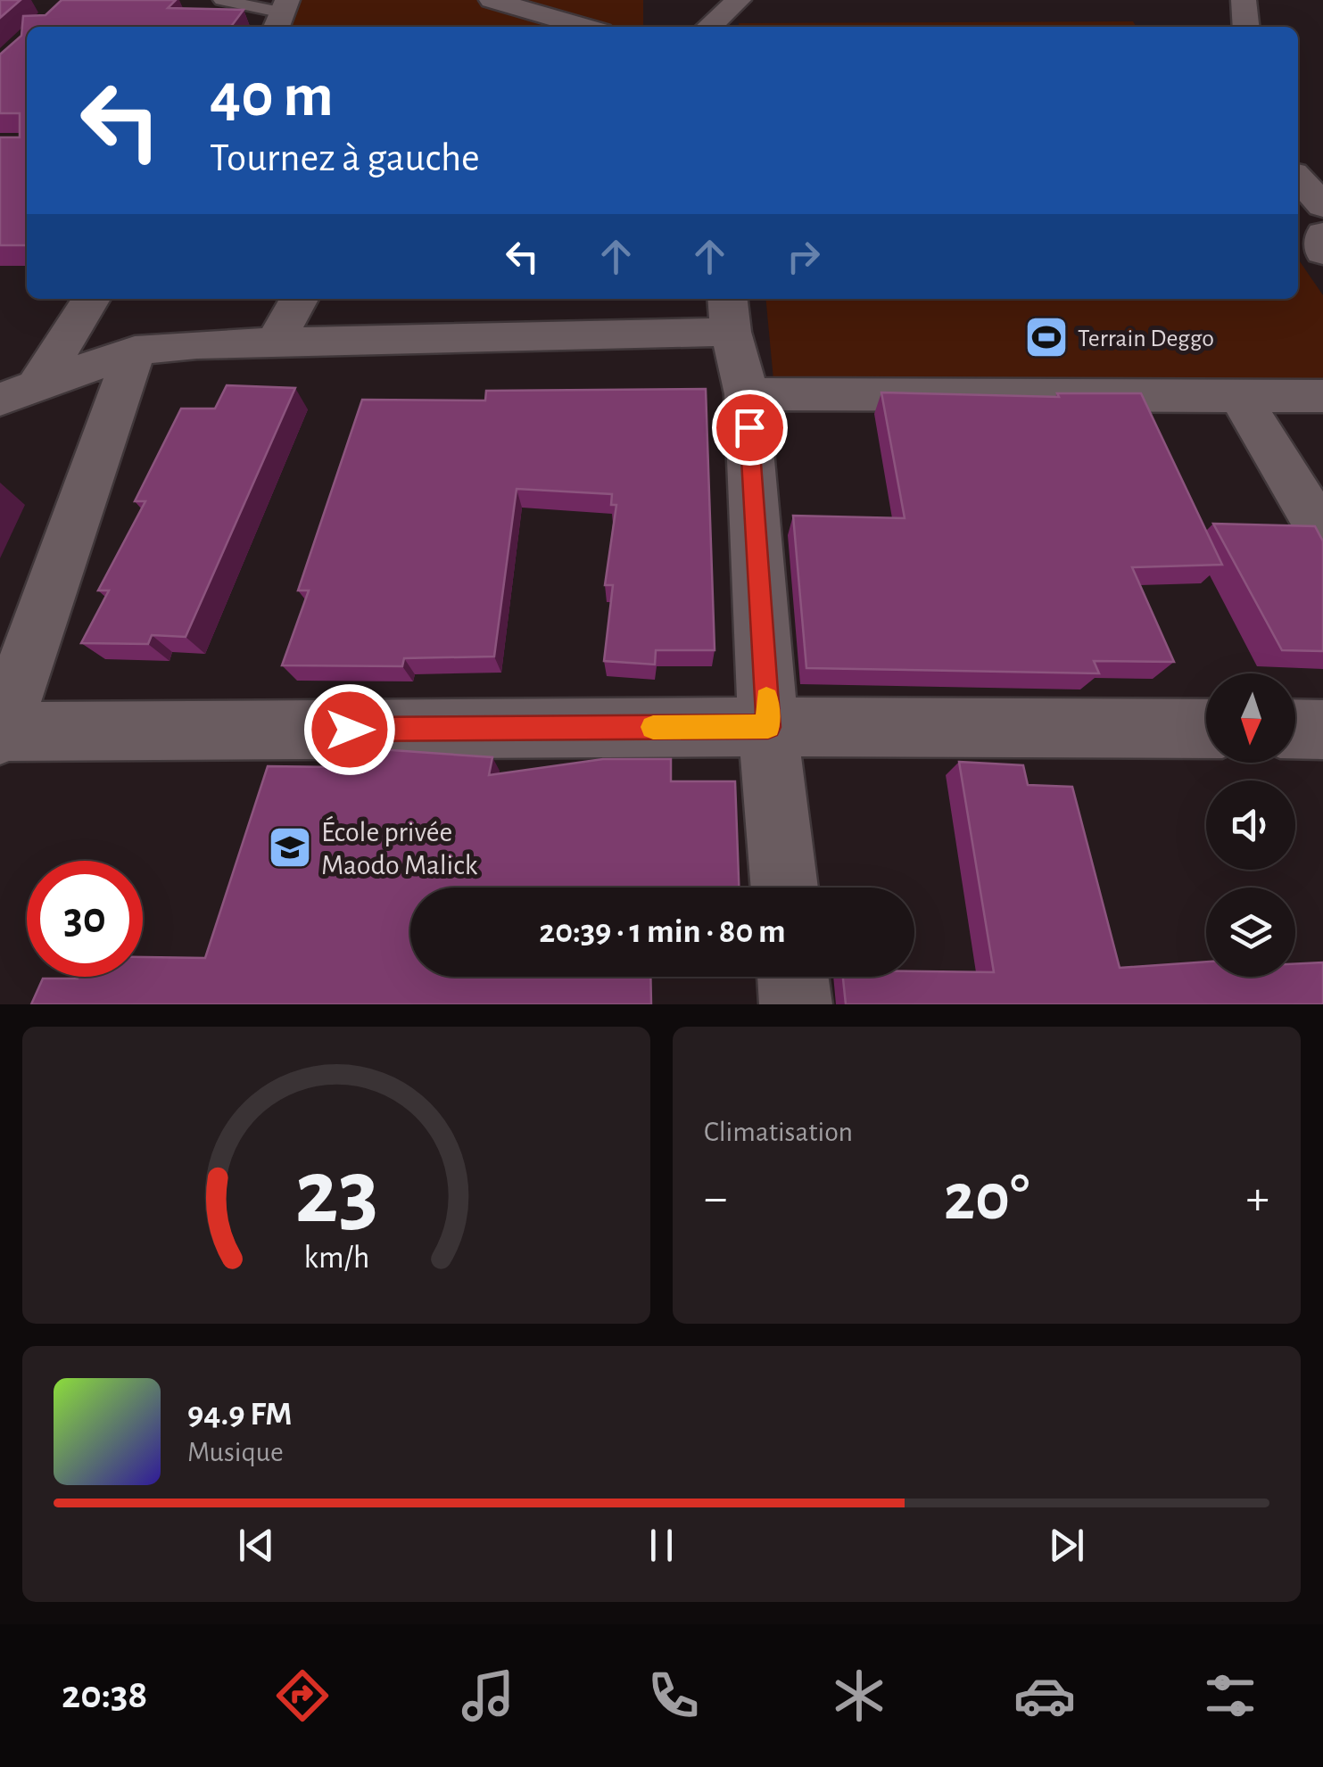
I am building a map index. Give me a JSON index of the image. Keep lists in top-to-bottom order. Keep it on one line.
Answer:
{"places":{"sports":["Terrain Deggo"],"school or university":["École privée Maodo Malick"]},"north":"bottom","page":{"turn":["40 m","Tournez à gauche"],"limit":"30","trip":"20:39 · 1 min · 80 m","tile":"Climatisation","heat":["−","20°","+"],"song":["94.9 FM","Musique"],"tabs":"20:38","gauge":["23","km/h"]}}
